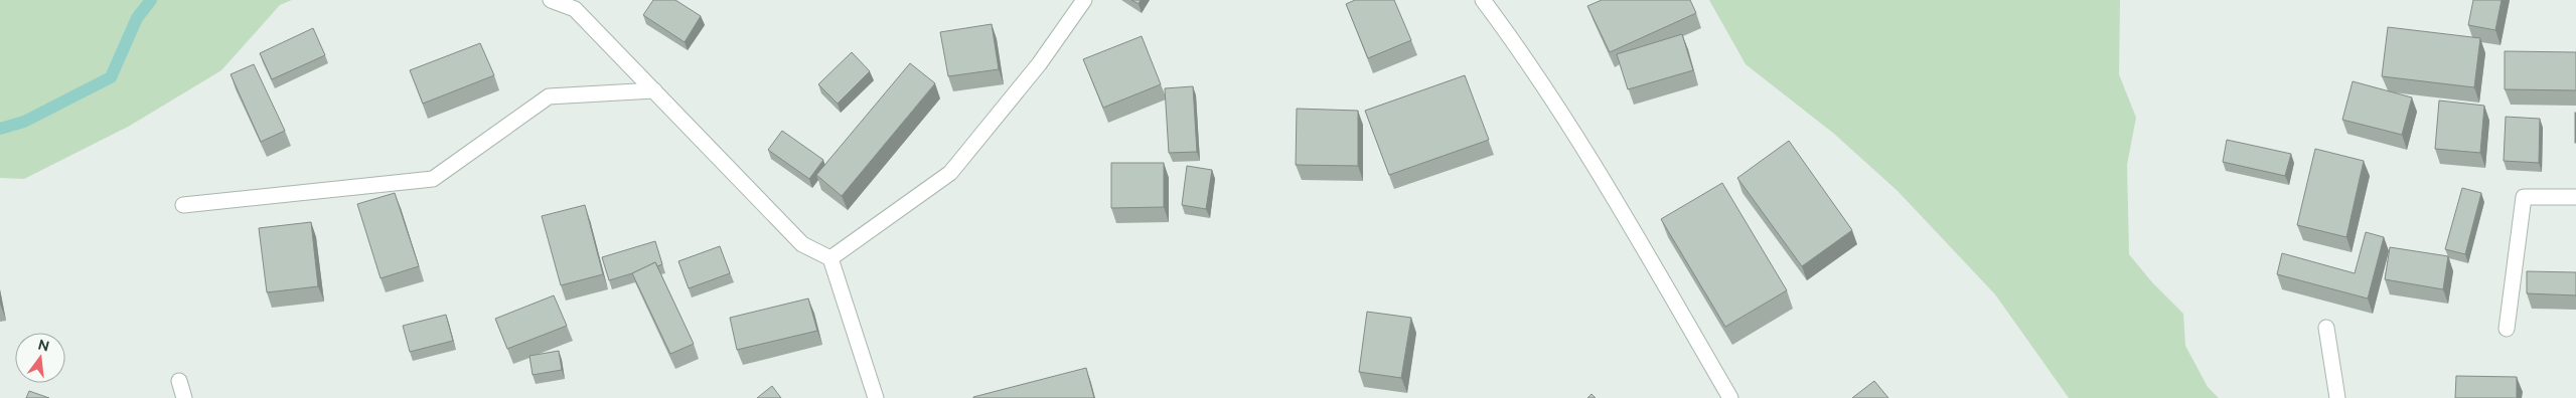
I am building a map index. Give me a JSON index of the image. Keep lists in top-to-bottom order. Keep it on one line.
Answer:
{"north":"top"}
